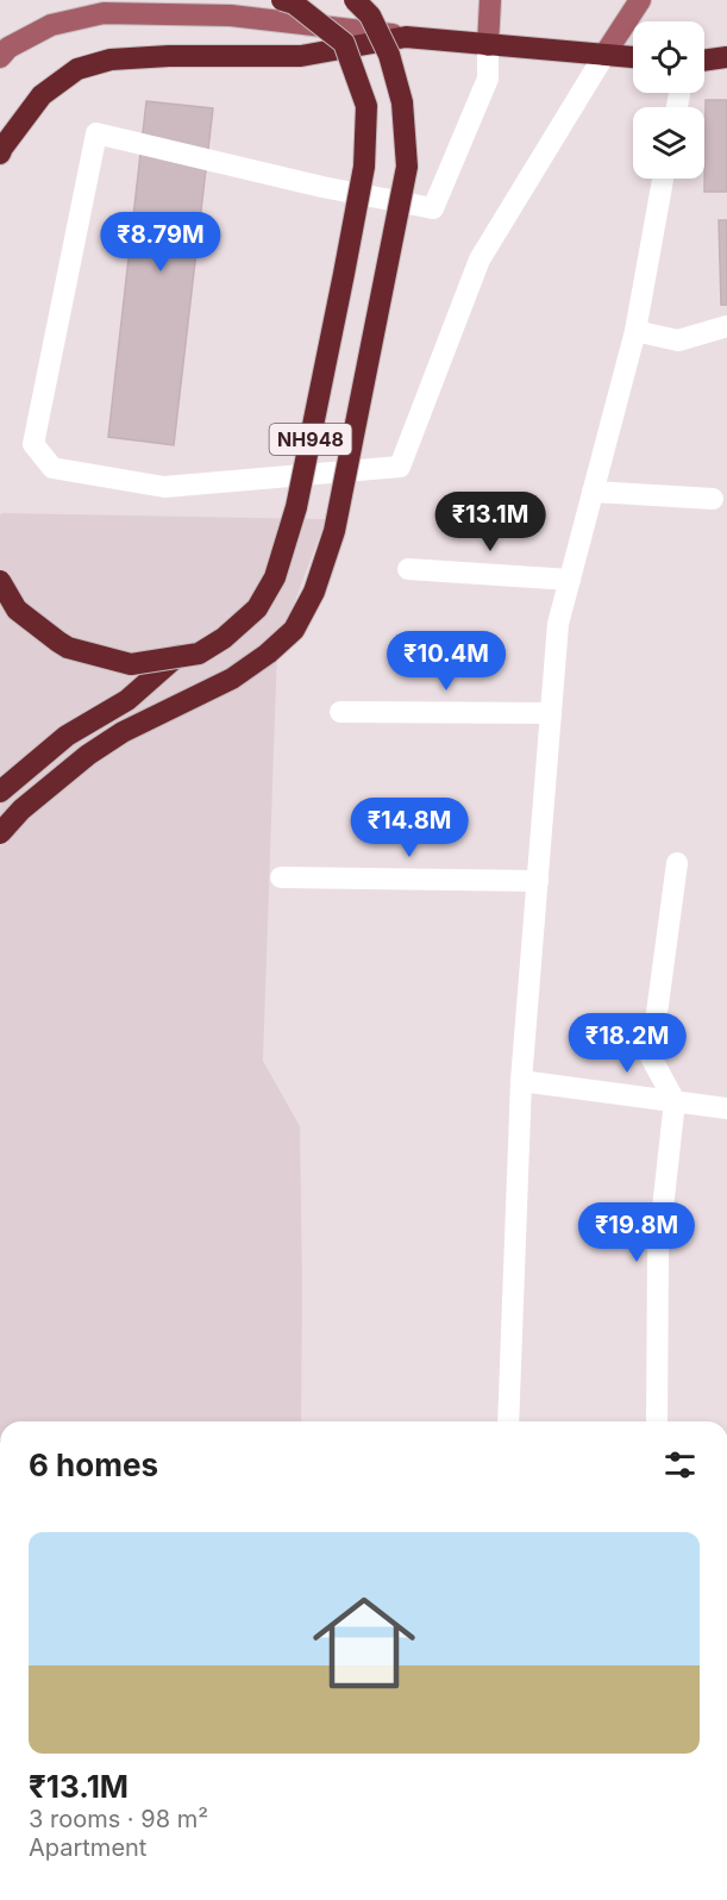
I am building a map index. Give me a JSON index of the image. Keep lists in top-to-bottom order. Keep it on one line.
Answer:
{"streets":{"highway":["NH948"]},"page":{"price":["₹8.79M","₹13.1M","₹10.4M","₹14.8M","₹18.2M","₹19.8M"],"heading":"6 homes","list":[{"name":"₹13.1M","note":"3 rooms · 98 m² · Apartment"}]}}
